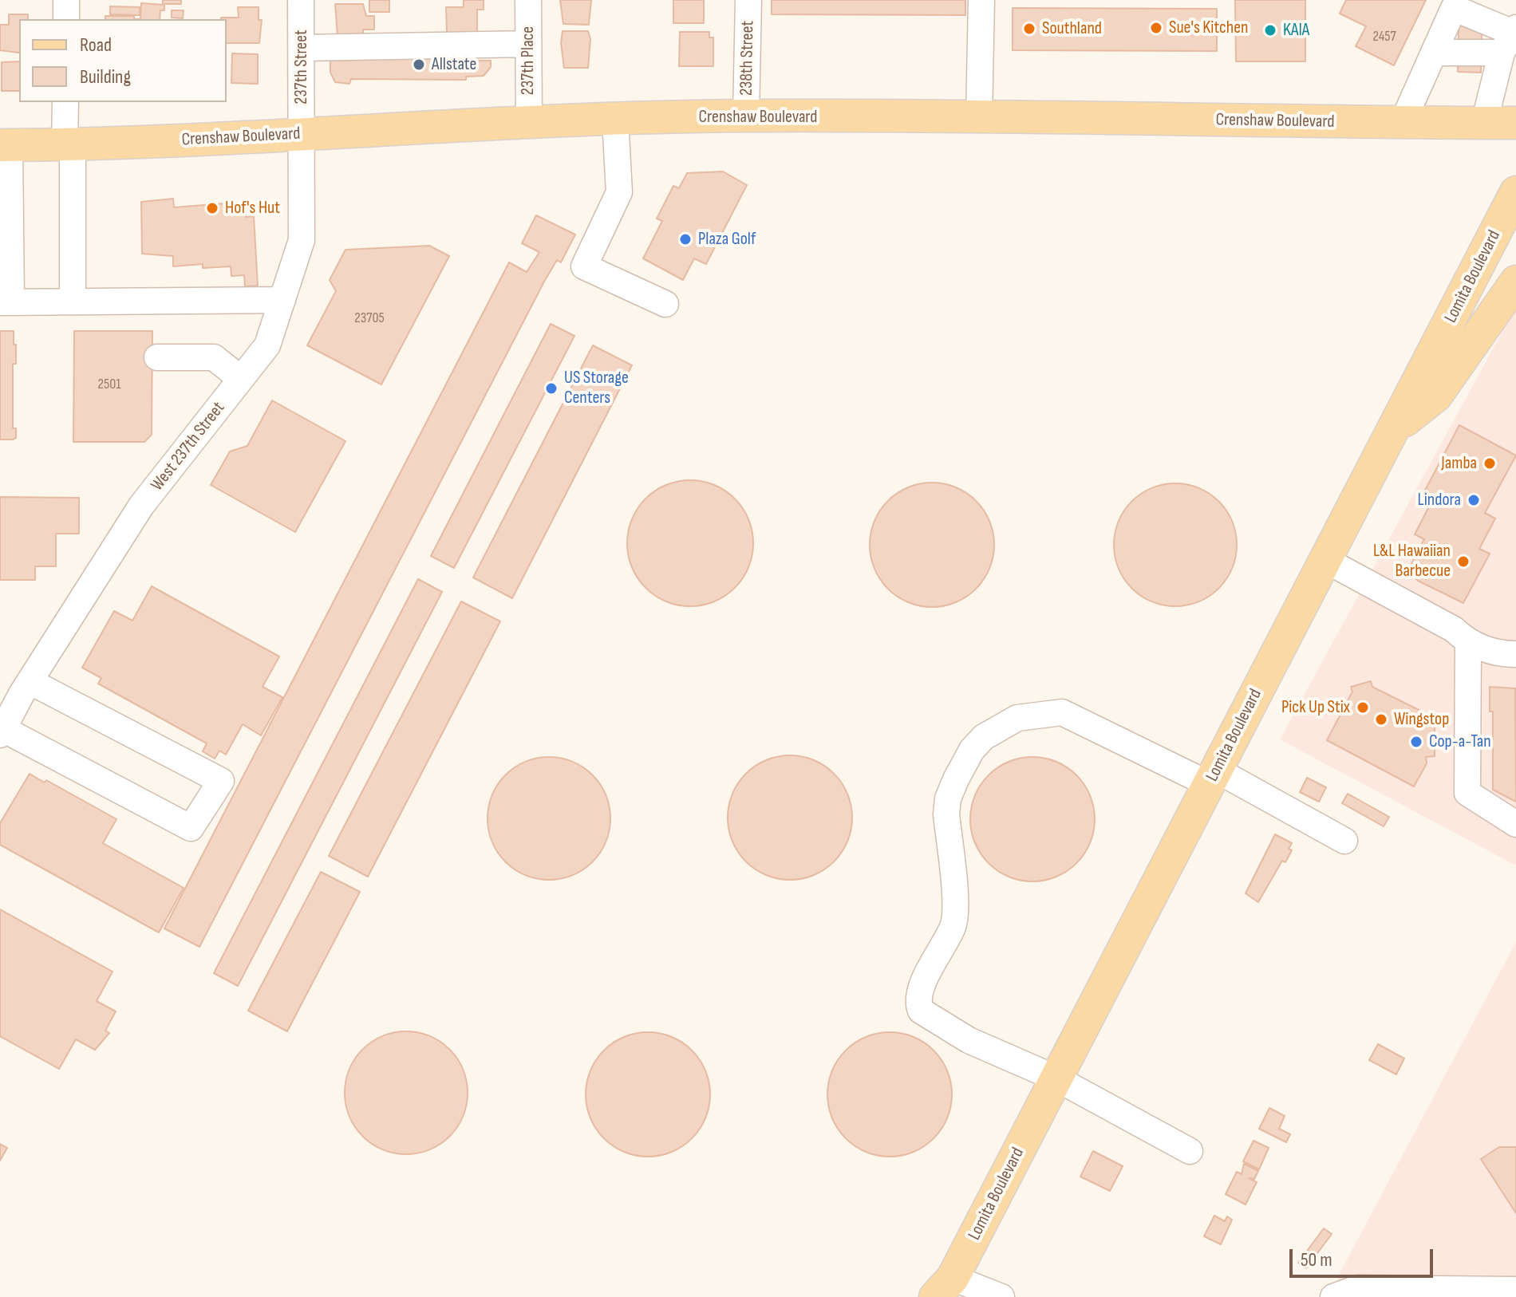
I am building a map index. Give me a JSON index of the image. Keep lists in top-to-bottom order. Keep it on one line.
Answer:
{"streets":{"main road":["Crenshaw Boulevard","Lomita Boulevard"],"street":["238th Street","237th Place","237th Street","West 237th Street"]},"crossings":[["238th Street","Crenshaw Boulevard"],["237th Place","Crenshaw Boulevard"],["237th Street","Crenshaw Boulevard"],["237th Street","West 237th Street"],["Crenshaw Boulevard","West 237th Street"]],"places":["Sue's Kitchen","Southland","KAIA","Allstate","Hof's Hut","Plaza Golf","US Storage Centers","Jamba","Lindora","L&L Hawaiian Barbecue","Pick Up Stix","Wingstop","Cop-a-Tan"],"house_numbers":["2457","23705","2501"],"legend":["Road","Building"],"scale_bar":"50 m"}
